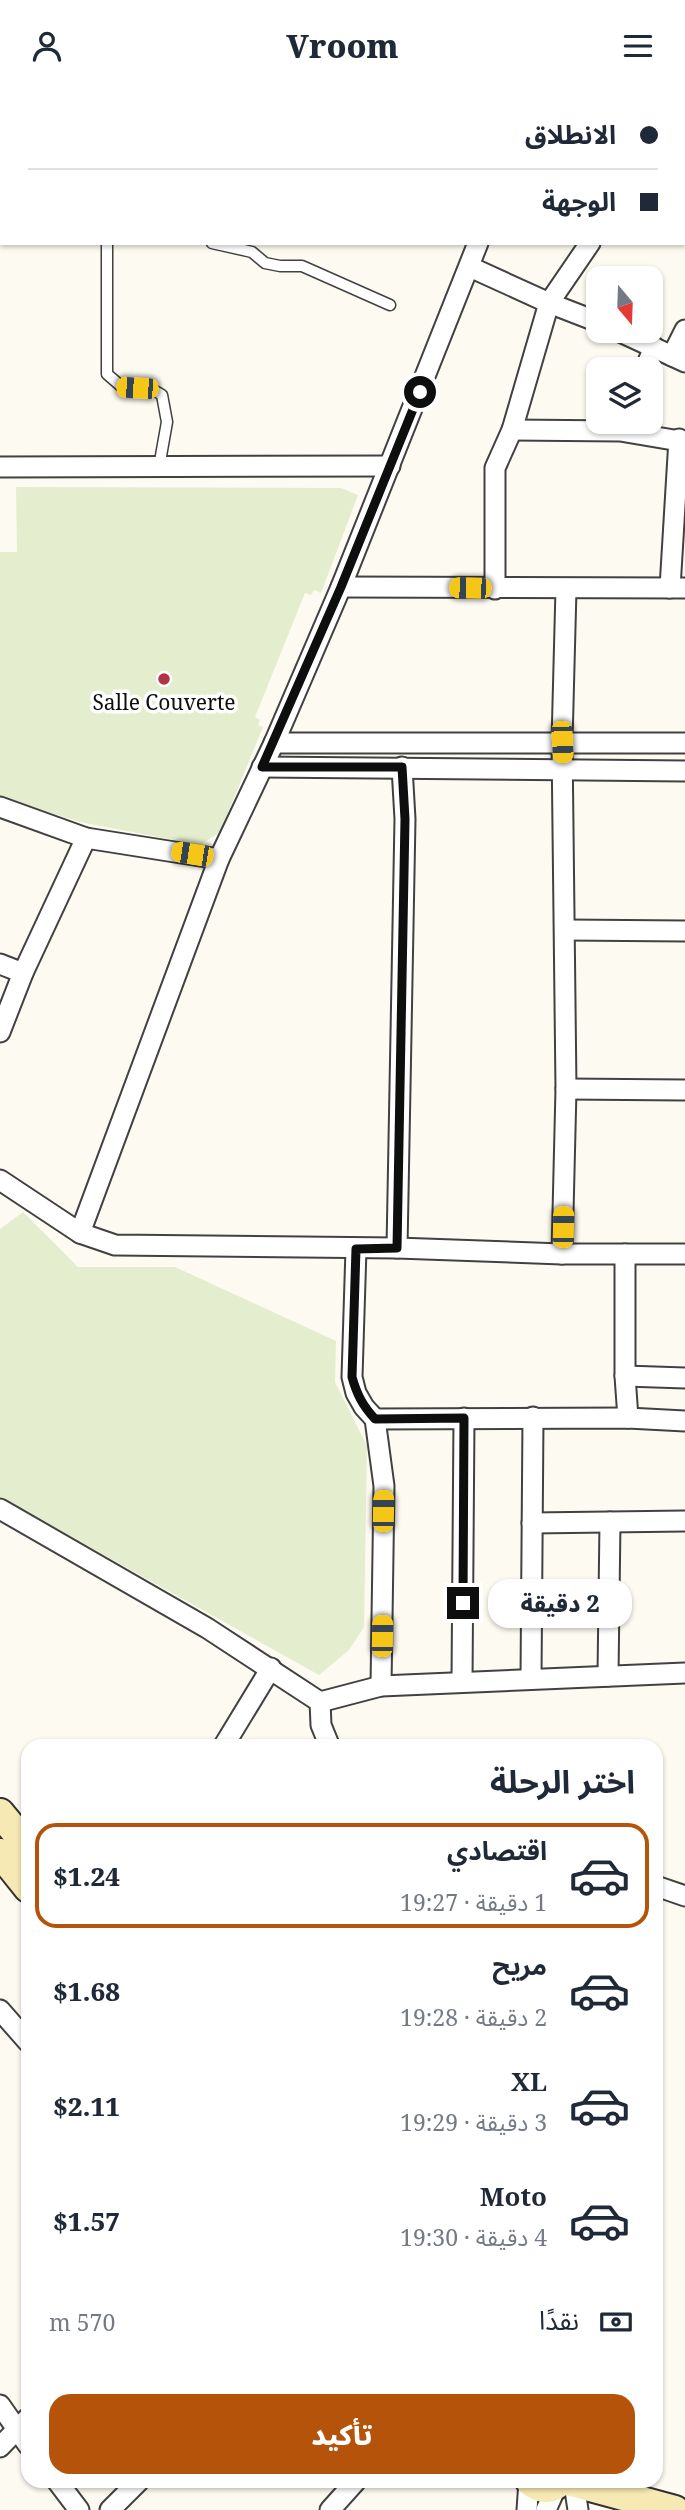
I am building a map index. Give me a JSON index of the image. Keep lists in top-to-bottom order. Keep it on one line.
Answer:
{"places":["Salle Couverte"],"north":"bottom","page":{"header":"Vroom","banner":["الانطلاق","الوجهة"],"bubble":"2 دقيقة","heading":"اختر الرحلة","list":[{"name":"اقتصادي","note":"1 دقيقة · 19:27","value":"$1.24"},{"name":"مريح","note":"2 دقيقة · 19:28","value":"$1.68"},{"name":"XL","note":"3 دقيقة · 19:29","value":"$2.11"},{"name":"Moto","note":"4 دقيقة · 19:30","value":"$1.57"}],"pay":["نقدًا","570 m"],"buttons":"تأكيد"}}
